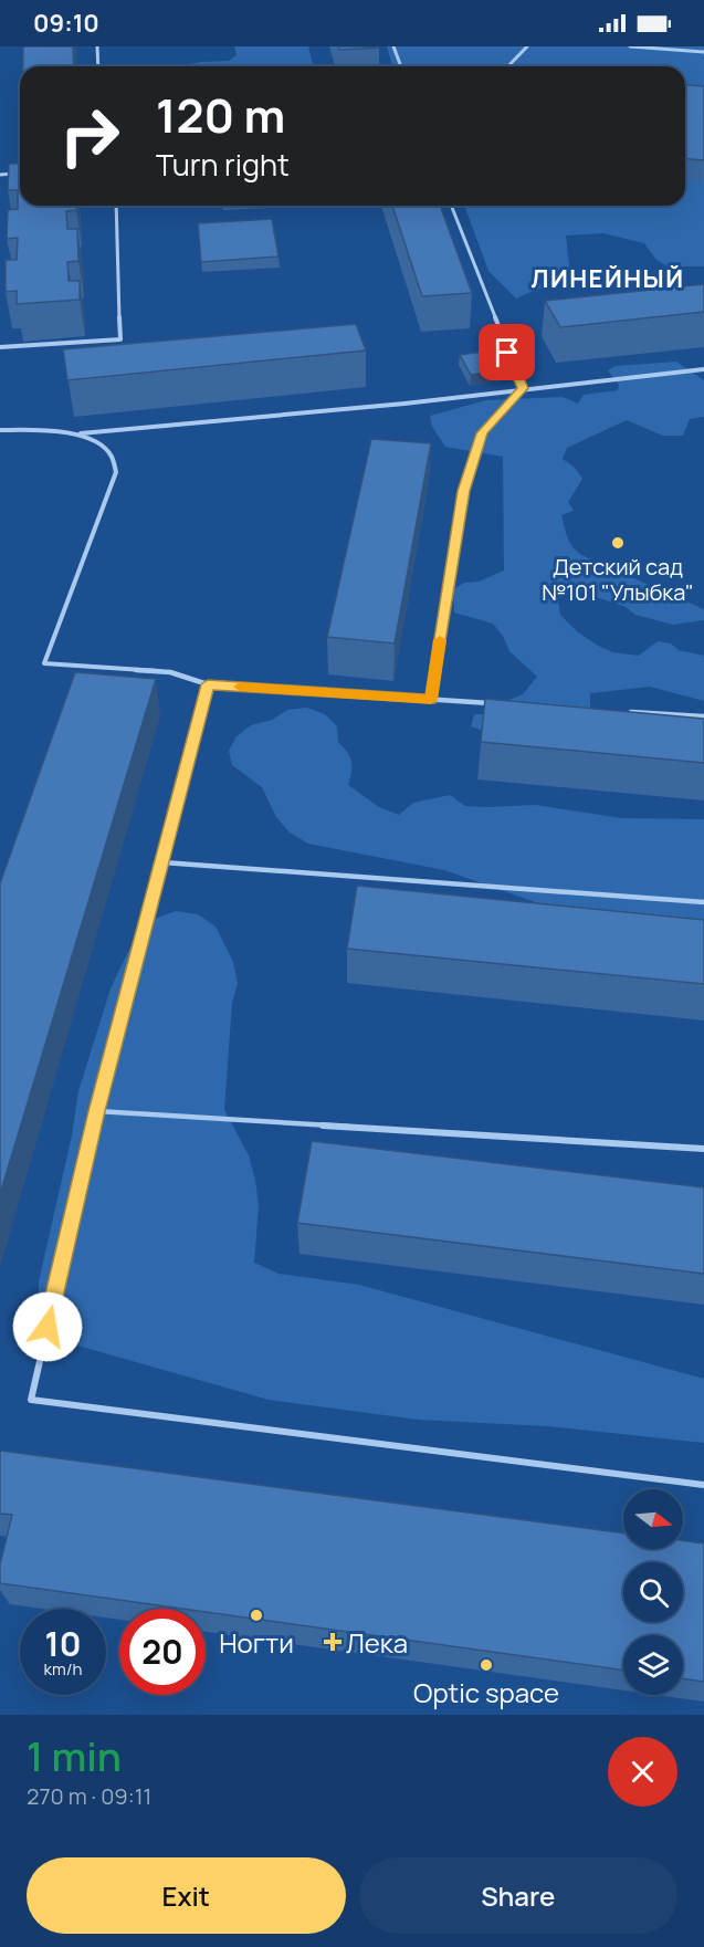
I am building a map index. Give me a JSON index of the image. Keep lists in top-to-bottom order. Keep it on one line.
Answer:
{"districts":["ЛИНЕЙНЫЙ"],"places":{"other":["Детский сад №101 \"Улыбка\"","Ногти","Optic space"],"health":["Лека"]},"north":"right","page":{"status":"09:10","turn":["120 m","Turn right"],"speed":"10 km/h","limit":"20","heading":["1 min","270 m · 09:11"],"buttons":["Exit","Share"]}}
